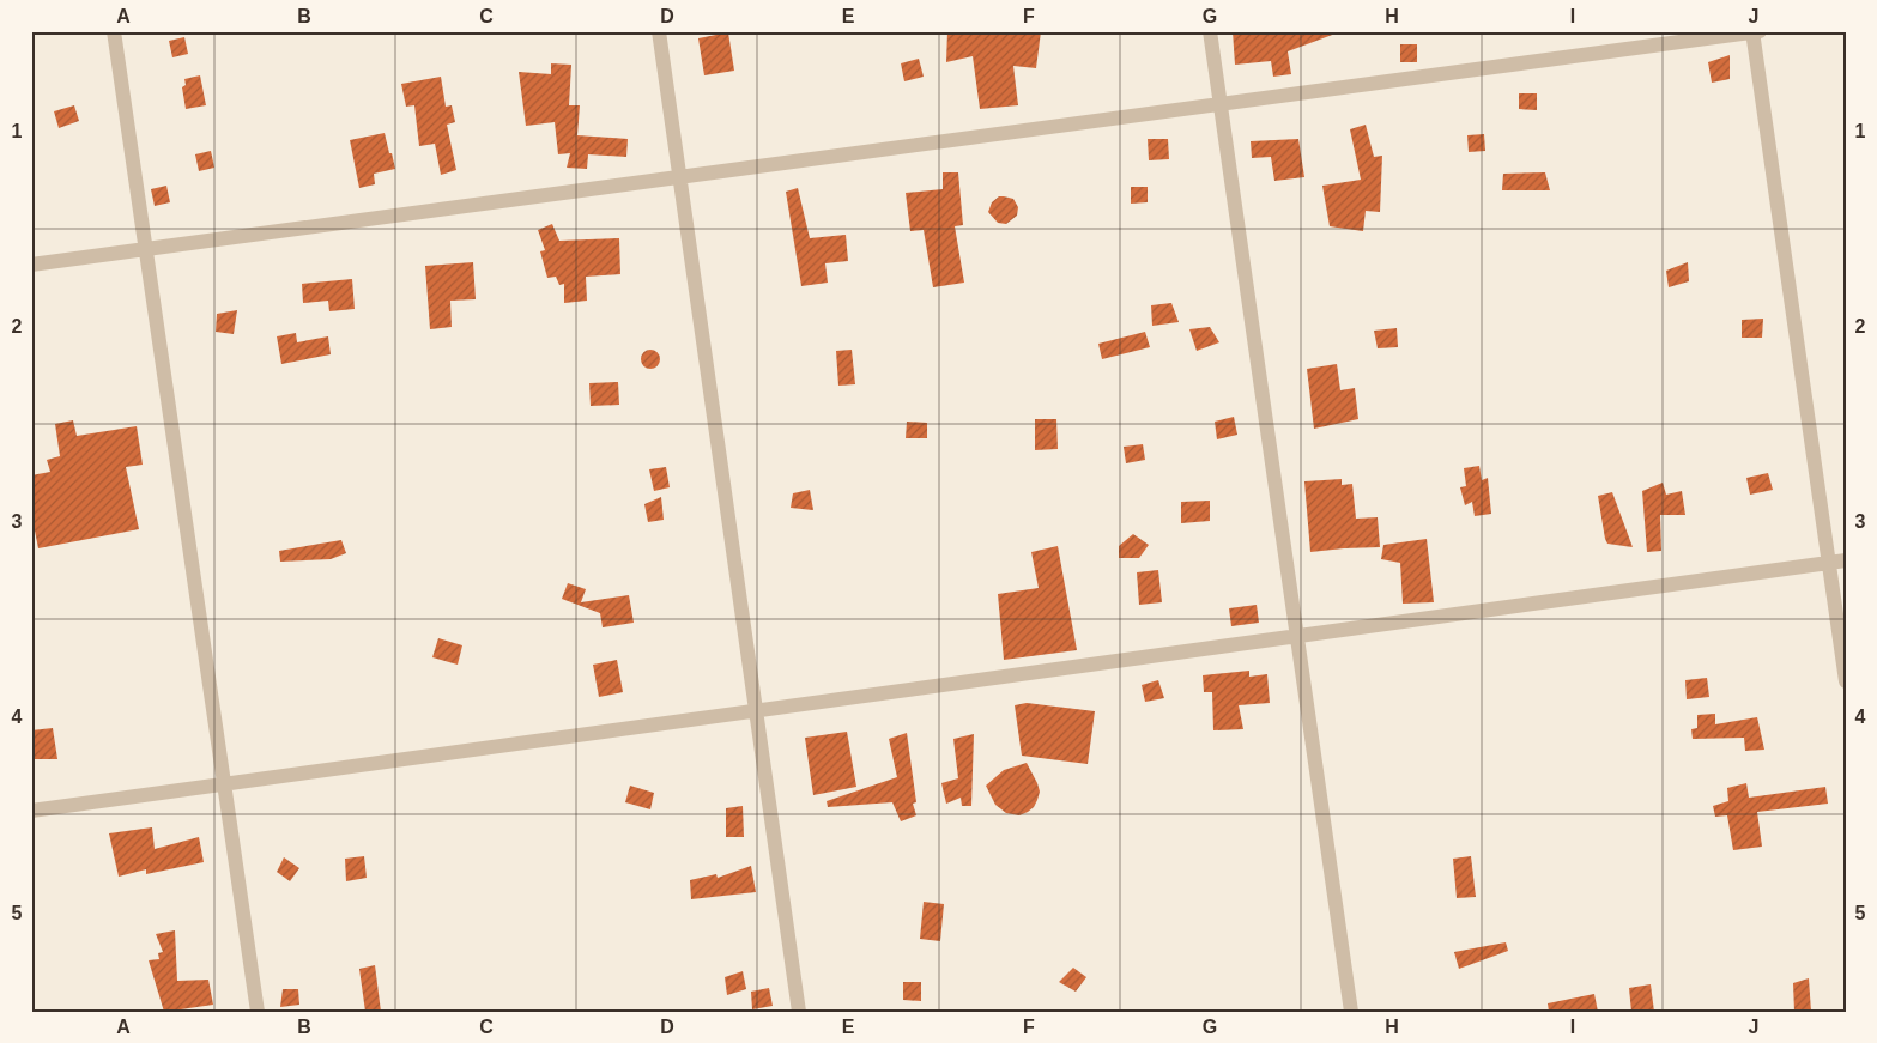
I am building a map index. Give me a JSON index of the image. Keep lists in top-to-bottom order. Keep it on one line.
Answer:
{"grid":{"columns":["A","B","C","D","E","F","G","H","I","J"],"rows":["1","2","3","4","5"]}}
